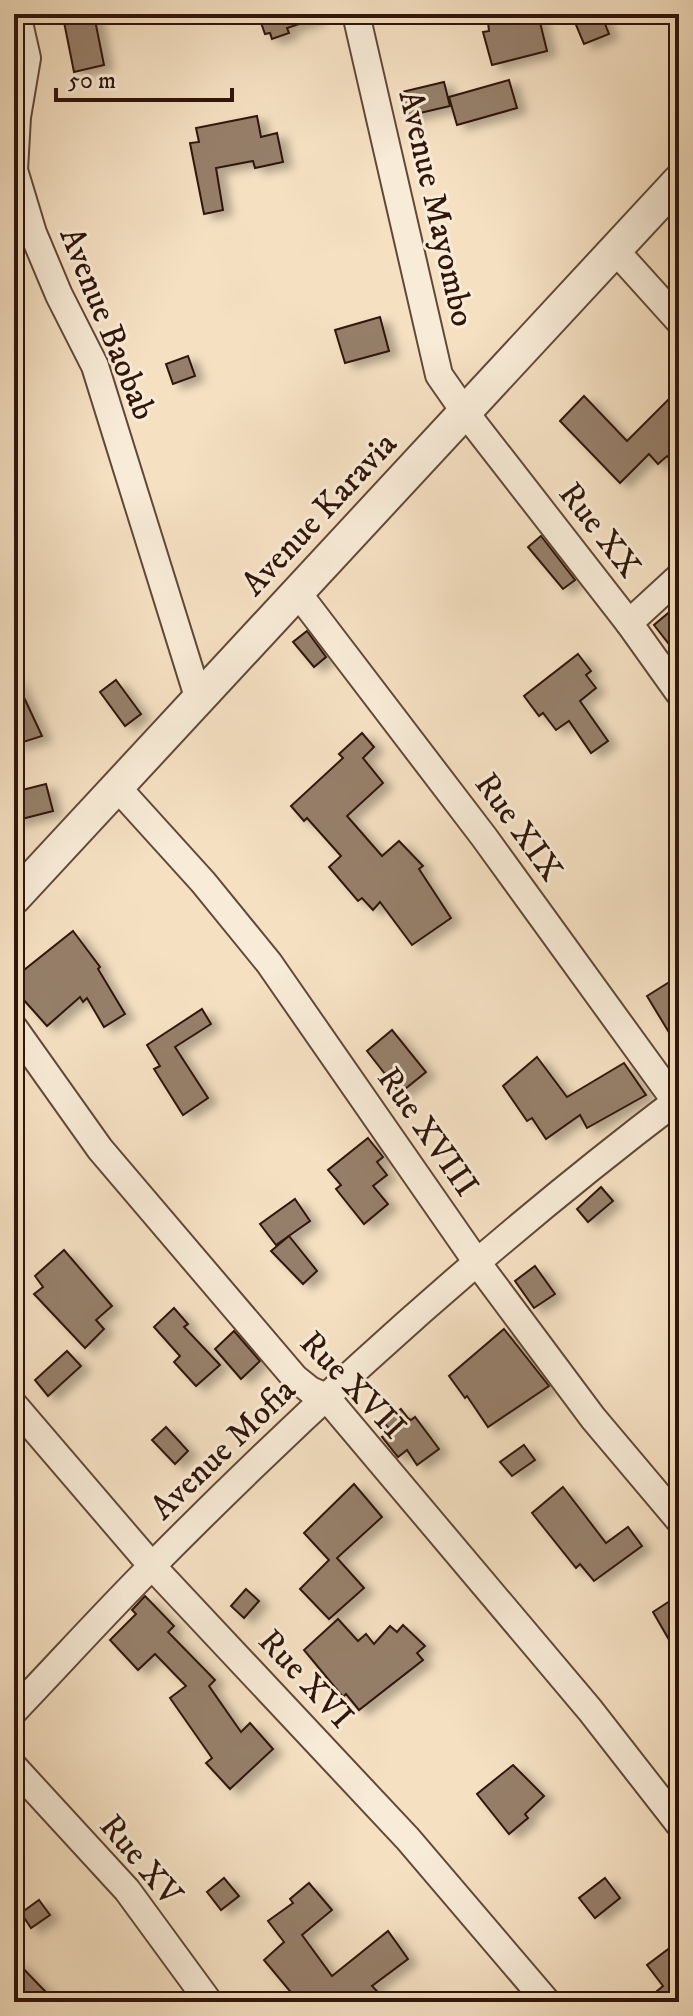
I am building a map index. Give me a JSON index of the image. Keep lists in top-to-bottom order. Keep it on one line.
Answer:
{"streets":{"street":["Avenue Mayombo","Avenue Baobab","Avenue Karavia","Rue XX","Rue XIX","Rue XVIII","Rue XVII","Avenue Mofia","Rue XVI","Rue XV"]},"crossings":[["Avenue Mayombo","Avenue Karavia"],["Avenue Mayombo","Rue XX"],["Avenue Baobab","Avenue Karavia"],["Avenue Karavia","Rue XX"],["Avenue Karavia","Rue XIX"],["Avenue Karavia","Rue XVIII"],["Rue XIX","Avenue Mofia"],["Rue XVIII","Avenue Mofia"],["Rue XVII","Avenue Mofia"],["Avenue Mofia","Rue XVI"]],"scale_bar":"50 m"}
